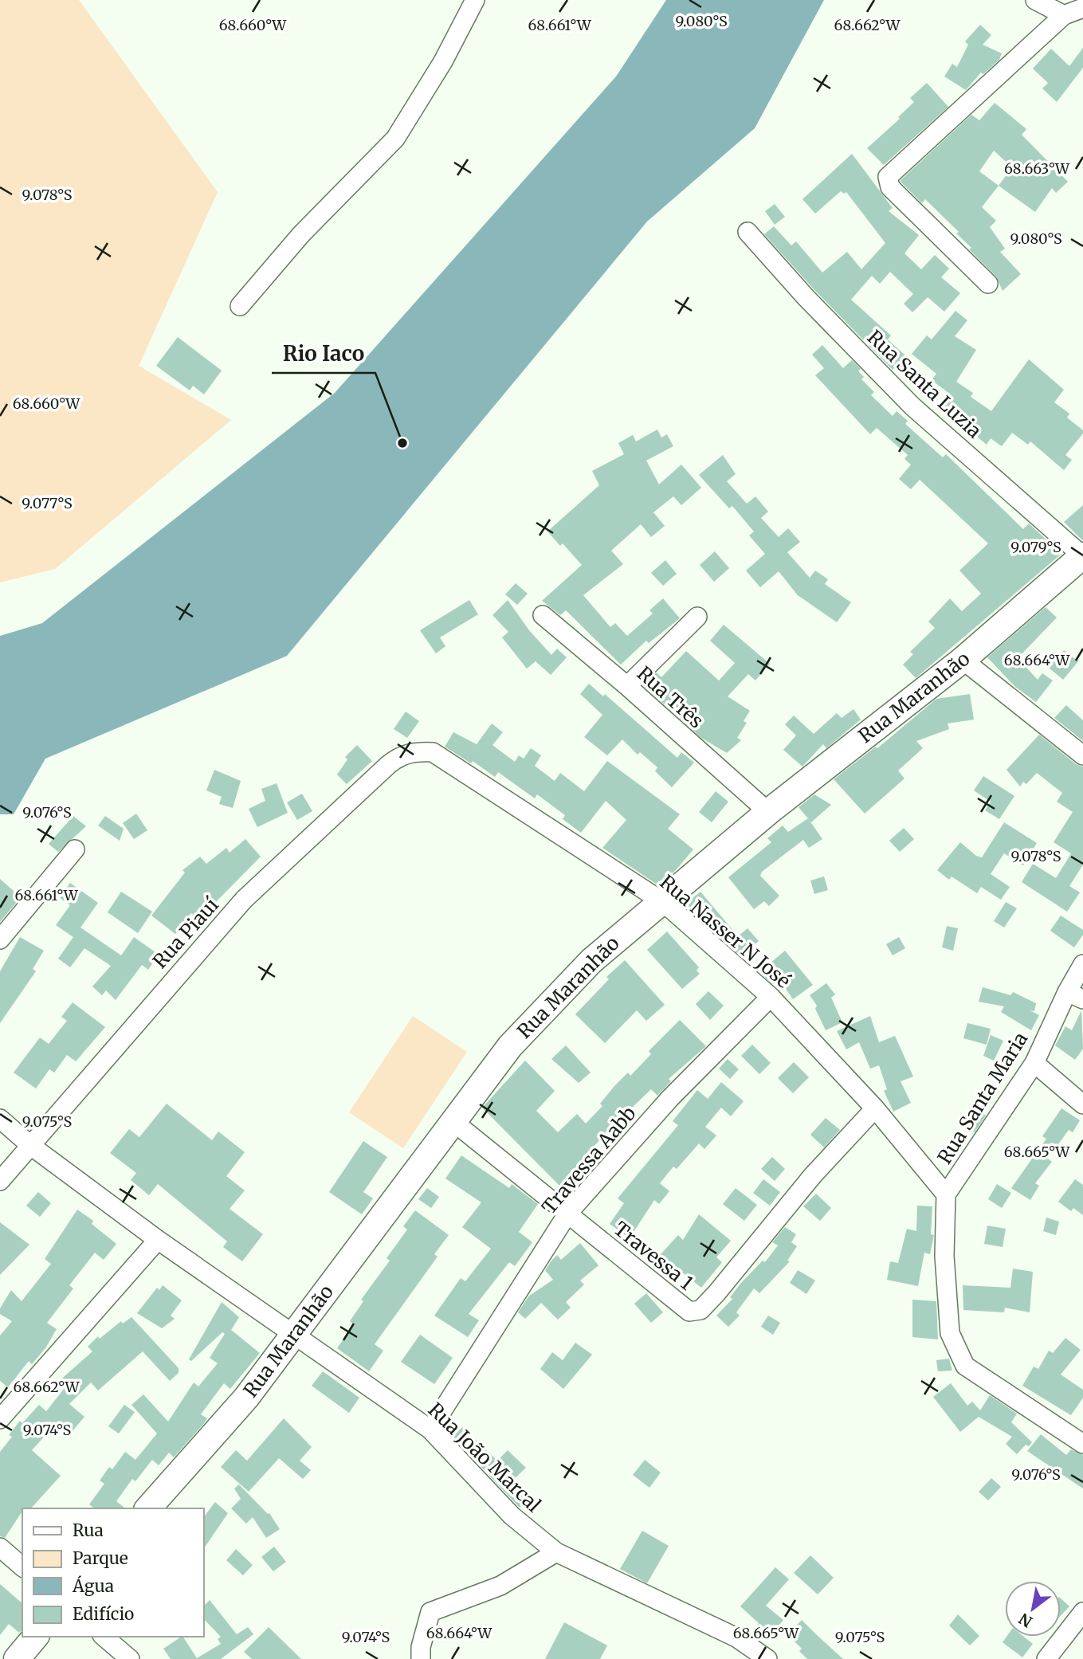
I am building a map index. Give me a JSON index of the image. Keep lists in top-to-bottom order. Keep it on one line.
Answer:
{"streets":{"street":["Rua Santa Luzia","Rua Três","Rua Maranhão","Rua Nasser N José","Rua Piauí","Rua Santa Maria","Travessa Aabb","Travessa 1","Rua João Marcal"]},"crossings":[["Rua Santa Luzia","Rua Maranhão"],["Rua Três","Rua Maranhão"],["Rua Maranhão","Rua Nasser N José"],["Rua Maranhão","Travessa 1"],["Rua Maranhão","Rua João Marcal"],["Rua Nasser N José","Rua Piauí"],["Rua Nasser N José","Rua Santa Maria"],["Rua Nasser N José","Travessa Aabb"],["Rua Nasser N José","Travessa 1"],["Rua Piauí","Rua João Marcal"],["Travessa Aabb","Travessa 1"],["Travessa Aabb","Rua João Marcal"]],"places":["Rio Iaco"],"legend":["Rua","Parque","Água","Edifício"],"north":"bottom left","coordinates":["9.080°S","68.660°W","68.661°W","68.662°W","68.663°W","9.078°S","9.077°S","9.079°S","68.664°W","9.076°S","9.075°S","68.665°W","9.074°S"]}
